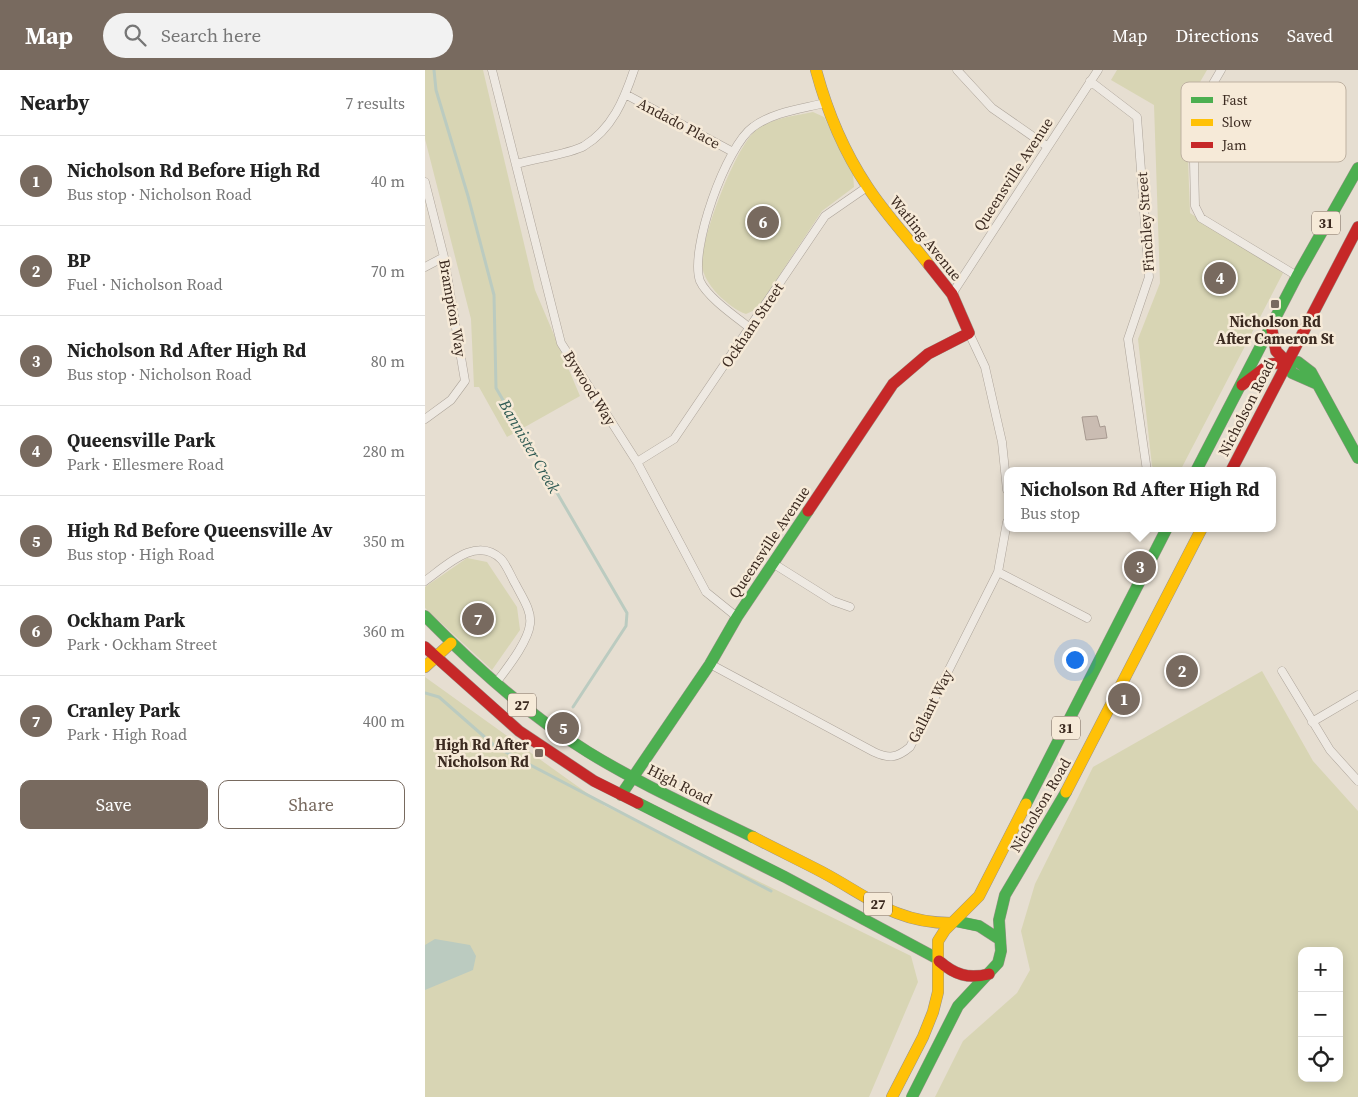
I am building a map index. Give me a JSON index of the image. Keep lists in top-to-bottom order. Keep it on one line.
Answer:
{"streets":{"main road":["Queensville Avenue","31","Watling Avenue","Nicholson Road","27","High Road"],"street":["Andado Place","Finchley Street","Brampton Way","Ockham Street","Bywood Way","Gallant Way"]},"crossings":[["Queensville Avenue","Finchley Street"],["Queensville Avenue","Watling Avenue"],["Queensville Avenue","Bywood Way"],["Queensville Avenue","27"],["Queensville Avenue","Gallant Way"],["Queensville Avenue","High Road"],["Watling Avenue","Ockham Street"],["Ockham Street","Bywood Way"],["Nicholson Road","27"],["Nicholson Road","High Road"],["27","High Road"]],"water":["Bannister Creek"],"places":{"transit":["Nicholson Rd After Cameron St","High Rd After Nicholson Rd"]},"legend":["Fast","Slow","Jam"],"page":{"header":"Map","search":"Search here","nav":["Map","Directions","Saved"],"heading":["Nearby","7 results"],"list":[{"mark":"1","name":"Nicholson Rd Before High Rd","note":"Bus stop · Nicholson Road","value":"40 m"},{"mark":"2","name":"BP","note":"Fuel · Nicholson Road","value":"70 m"},{"mark":"3","name":"Nicholson Rd After High Rd","note":"Bus stop · Nicholson Road","value":"80 m"},{"mark":"4","name":"Queensville Park","note":"Park · Ellesmere Road","value":"280 m"},{"mark":"5","name":"High Rd Before Queensville Av","note":"Bus stop · High Road","value":"350 m"},{"mark":"6","name":"Ockham Park","note":"Park · Ockham Street","value":"360 m"},{"mark":"7","name":"Cranley Park","note":"Park · High Road","value":"400 m"}],"pins":["6","4","3","7","2","1","5"],"popup":["Nicholson Rd After High Rd","Bus stop"],"buttons":["Save","Share"],"map_buttons":["+","−"]}}
